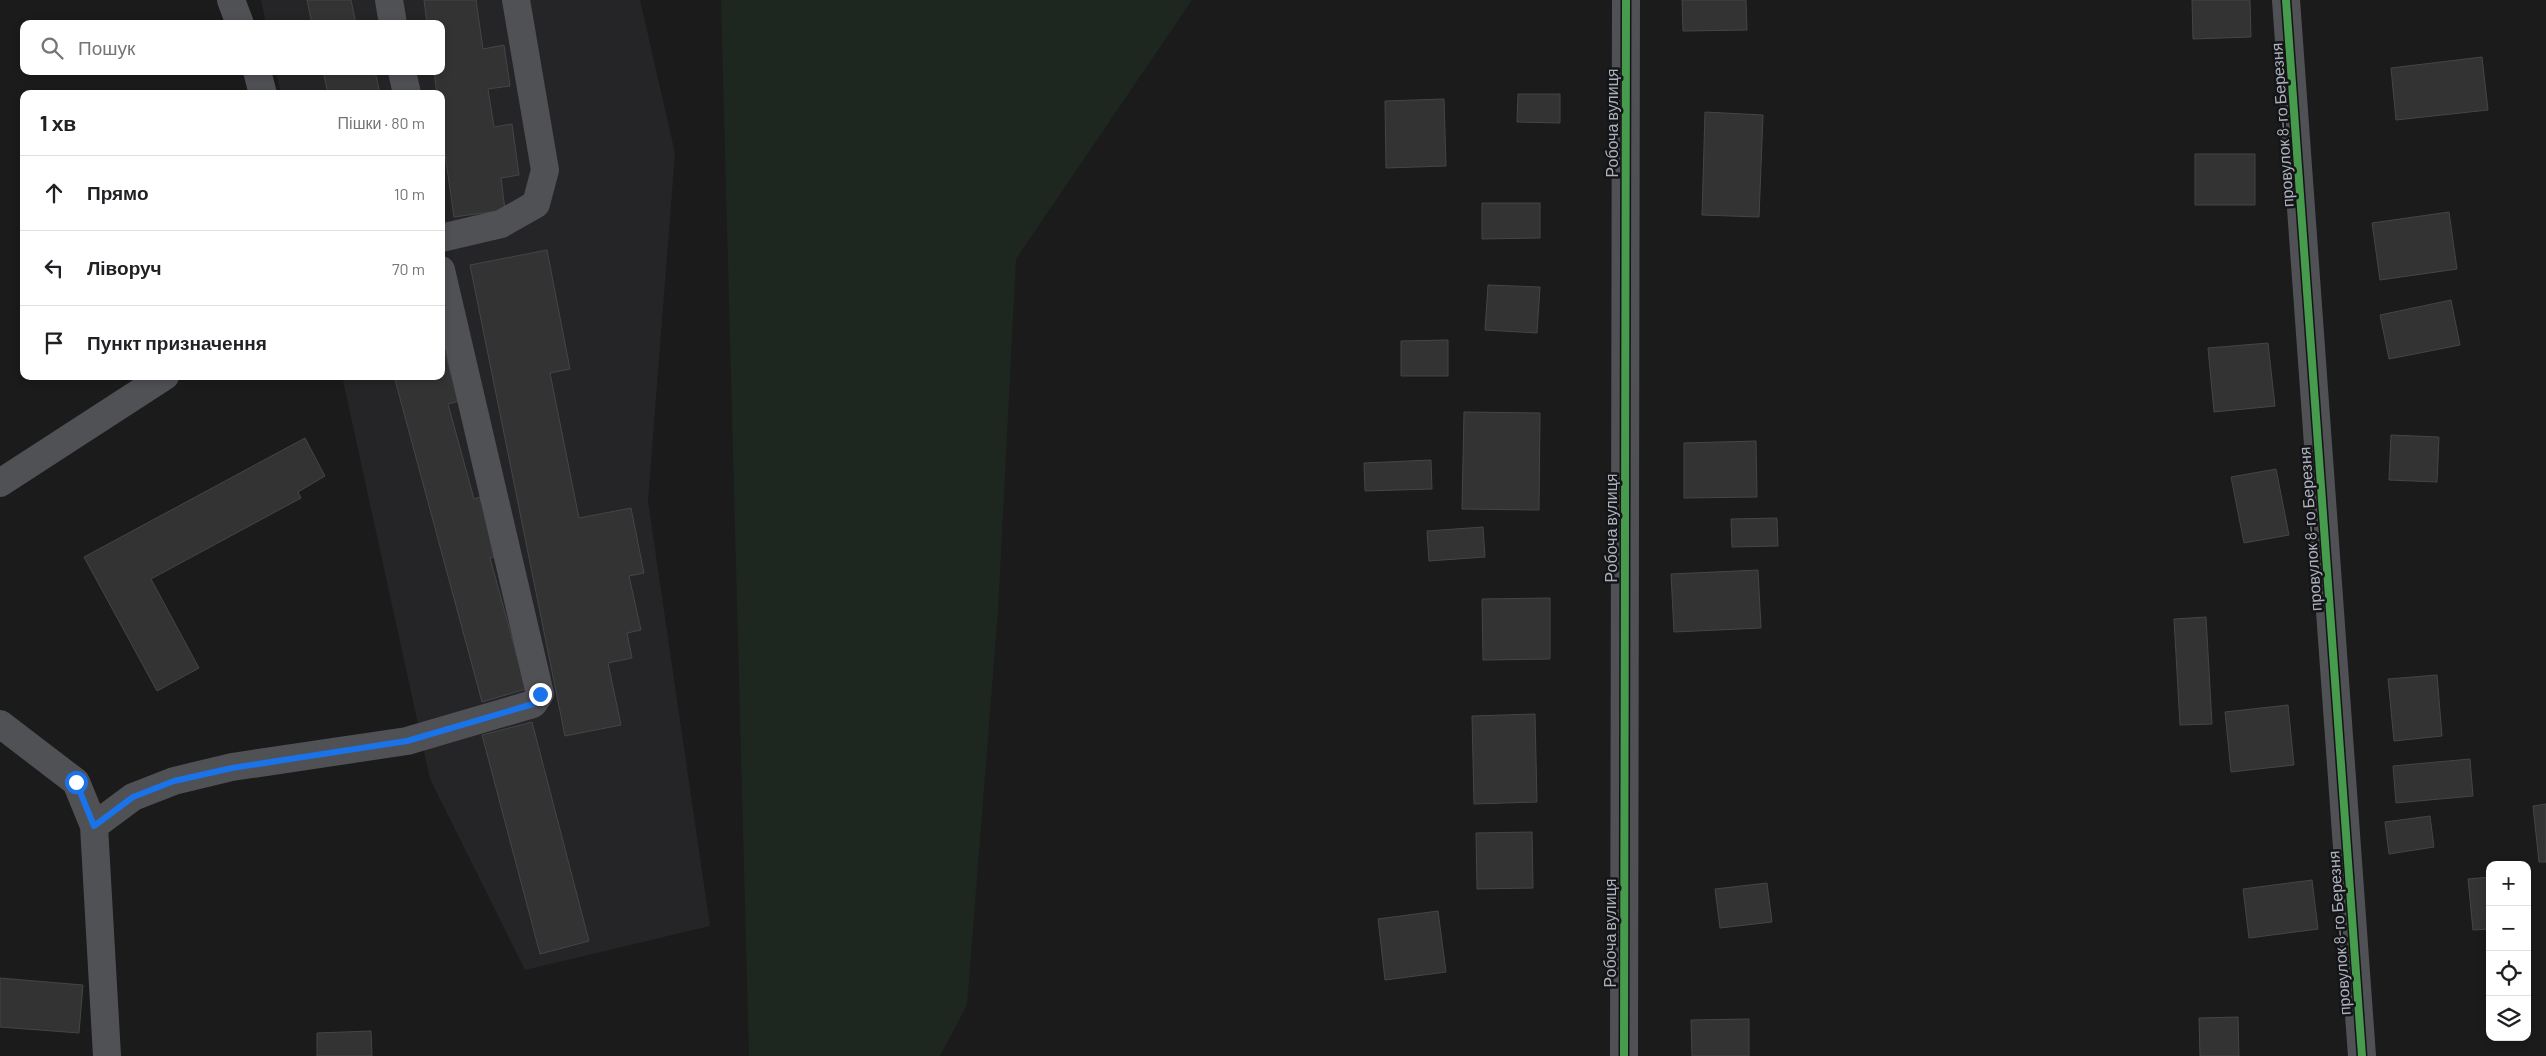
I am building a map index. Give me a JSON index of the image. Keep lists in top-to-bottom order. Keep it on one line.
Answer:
{"streets":{"street":["Робоча вулиця","провулок 8-го Березня"]},"page":{"search":"Пошук","heading":["1 хв","Пішки · 80 m"],"list":[["Прямо","10 m"],["Ліворуч","70 m"],"Пункт призначення"],"map_buttons":["+","−"]}}
